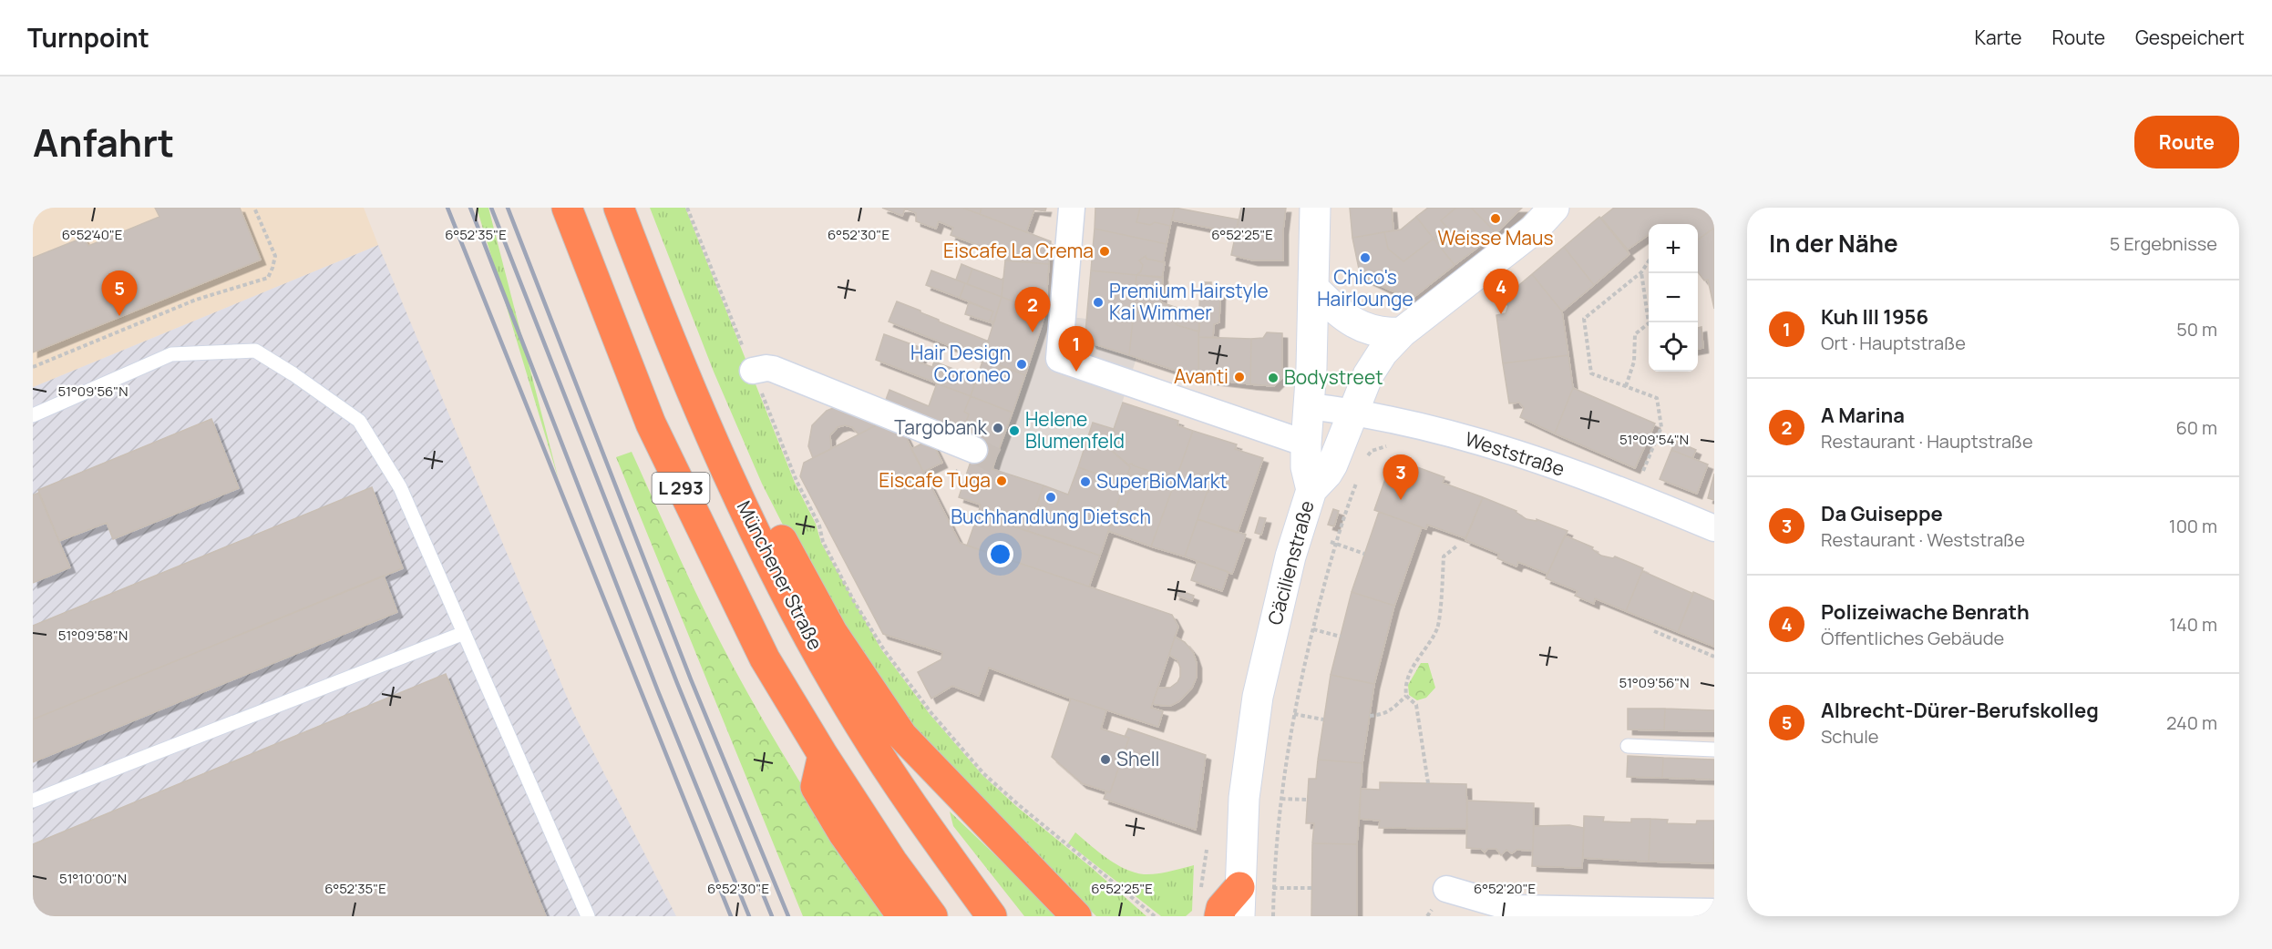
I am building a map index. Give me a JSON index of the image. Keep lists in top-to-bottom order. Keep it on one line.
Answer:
{"streets":{"highway":["L 293","Münchener Straße"],"street":["Weststraße","Cäcilienstraße"]},"crossings":[["Weststraße","Cäcilienstraße"]],"places":["Weisse Maus","Eiscafe La Crema","Chico's Hairlounge","Premium Hairstyle Kai Wimmer","Hair Design Coroneo","Avanti","Bodystreet","Targobank","Helene Blumenfeld","Eiscafe Tuga","SuperBioMarkt","Buchhandlung Dietsch","Shell"],"page":{"header":"Turnpoint","nav":["Karte","Route","Gespeichert"],"title":"Anfahrt","buttons":"Route","heading":["In der Nähe","5 Ergebnisse"],"map_buttons":["+","−"],"pins":["4","5","2","1","3"],"list":[{"mark":"1","name":"Kuh III 1956","note":"Ort · Hauptstraße","value":"50 m"},{"mark":"2","name":"A Marina","note":"Restaurant · Hauptstraße","value":"60 m"},{"mark":"3","name":"Da Guiseppe","note":"Restaurant · Weststraße","value":"100 m"},{"mark":"4","name":"Polizeiwache Benrath","note":"Öffentliches Gebäude","value":"140 m"},{"mark":"5","name":"Albrecht-Dürer-Berufskolleg","note":"Schule","value":"240 m"}]},"coordinates":["6°52'35\"E","6°52'30\"E","6°52'25\"E","6°52'40\"E","51°09'56\"N","51°09'54\"N","51°09'58\"N","51°10'00\"N","6°52'20\"E"]}
